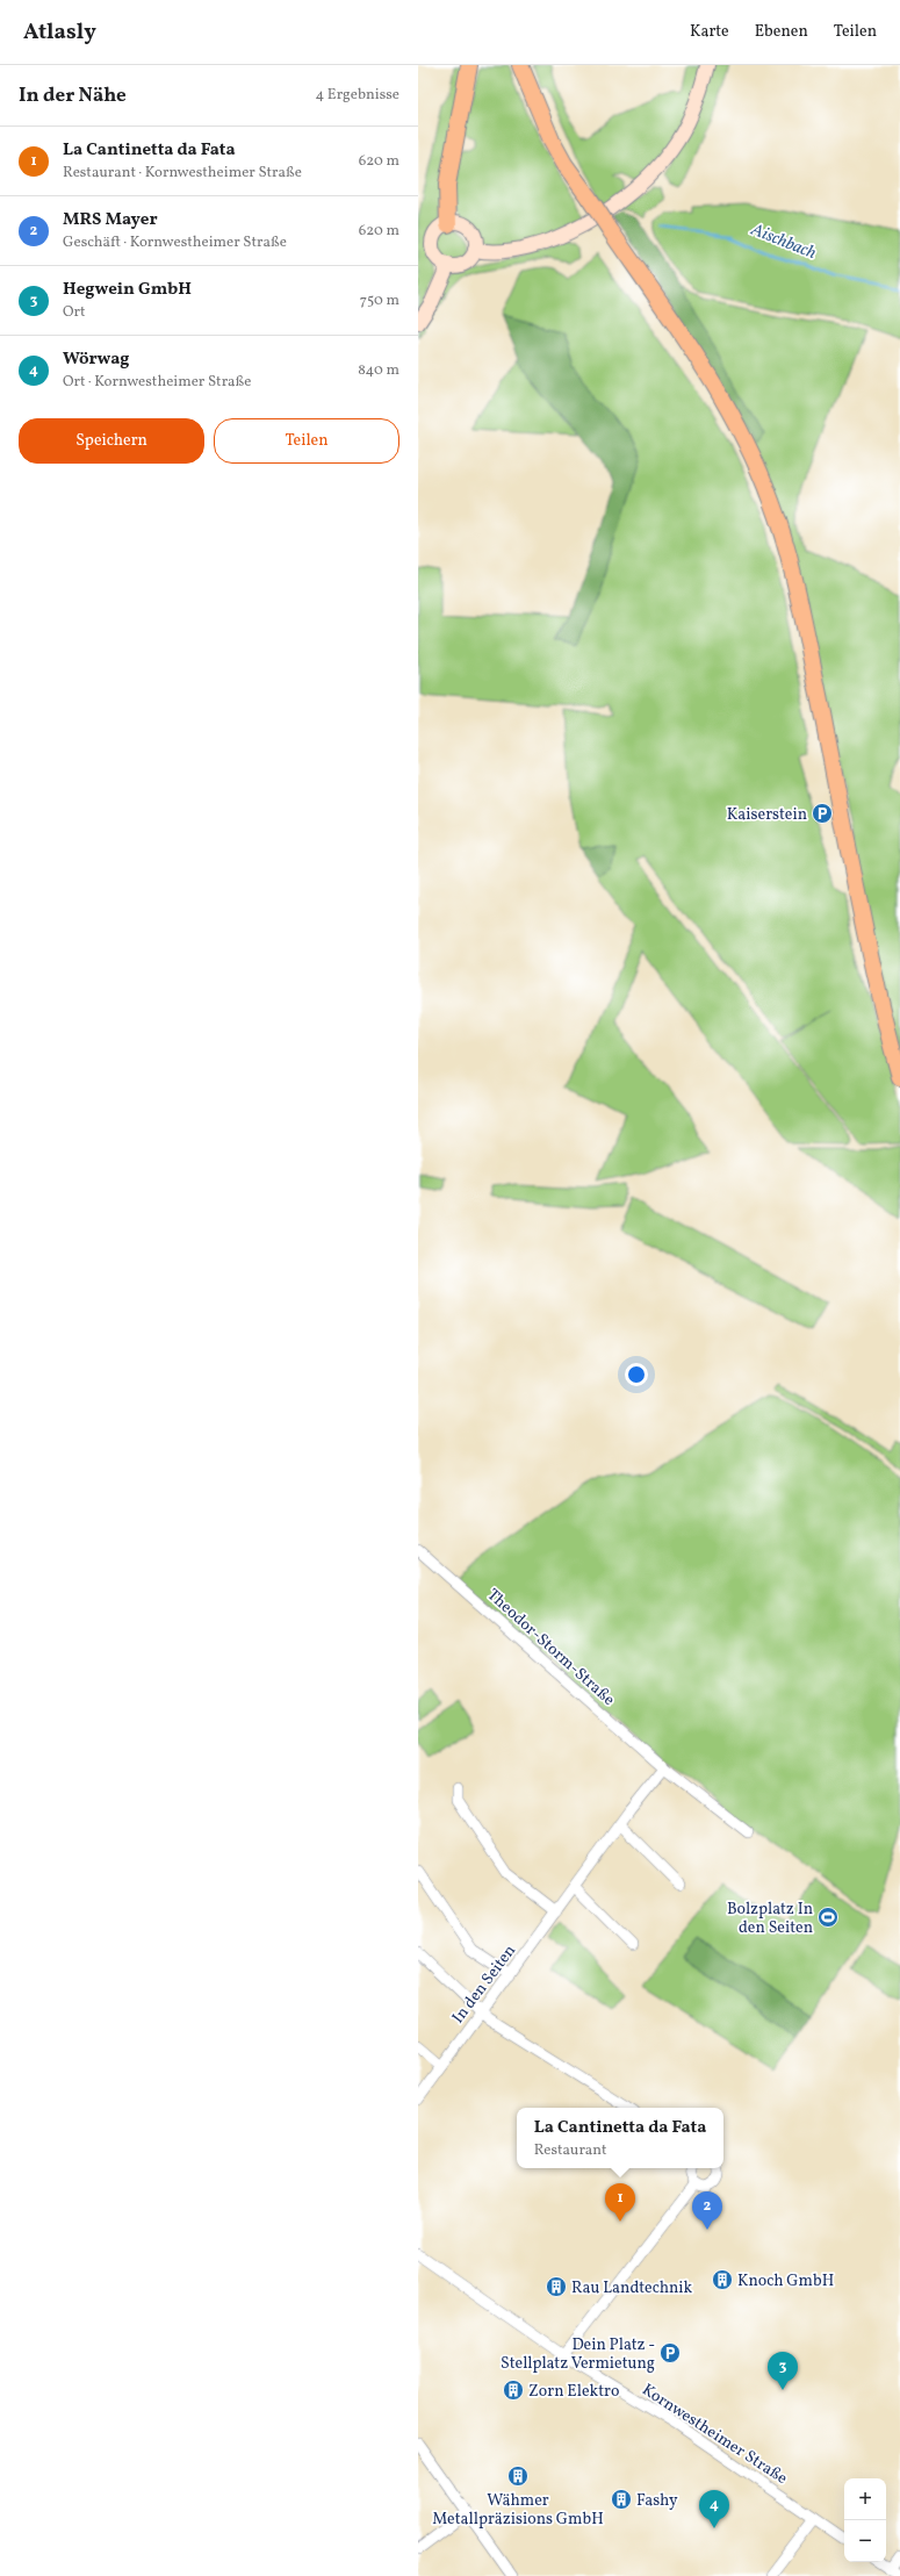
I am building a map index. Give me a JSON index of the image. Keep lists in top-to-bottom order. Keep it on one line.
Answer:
{"streets":{"street":["Theodor-Storm-Straße","In den Seiten","Kornwestheimer Straße"]},"crossings":[["Theodor-Storm-Straße","In den Seiten"]],"water":["Aischbach"],"places":{"parking":["Kaiserstein","Dein Platz - Stellplatz Vermietung"],"sports":["Bolzplatz In den Seiten"],"building":["Knoch GmbH","Rau Landtechnik","Zorn Elektro","Wähmer Metallpräzisions GmbH","Fashy"]},"page":{"header":"Atlasly","nav":["Karte","Ebenen","Teilen"],"heading":["In der Nähe","4 Ergebnisse"],"list":[{"mark":"1","name":"La Cantinetta da Fata","note":"Restaurant · Kornwestheimer Straße","value":"620 m"},{"mark":"2","name":"MRS Mayer","note":"Geschäft · Kornwestheimer Straße","value":"620 m"},{"mark":"3","name":"Hegwein GmbH","note":"Ort","value":"750 m"},{"mark":"4","name":"Wörwag","note":"Ort · Kornwestheimer Straße","value":"840 m"}],"buttons":["Speichern","Teilen"],"popup":["La Cantinetta da Fata","Restaurant"],"pins":["1","2","3","4"],"map_buttons":["+","−"]}}
